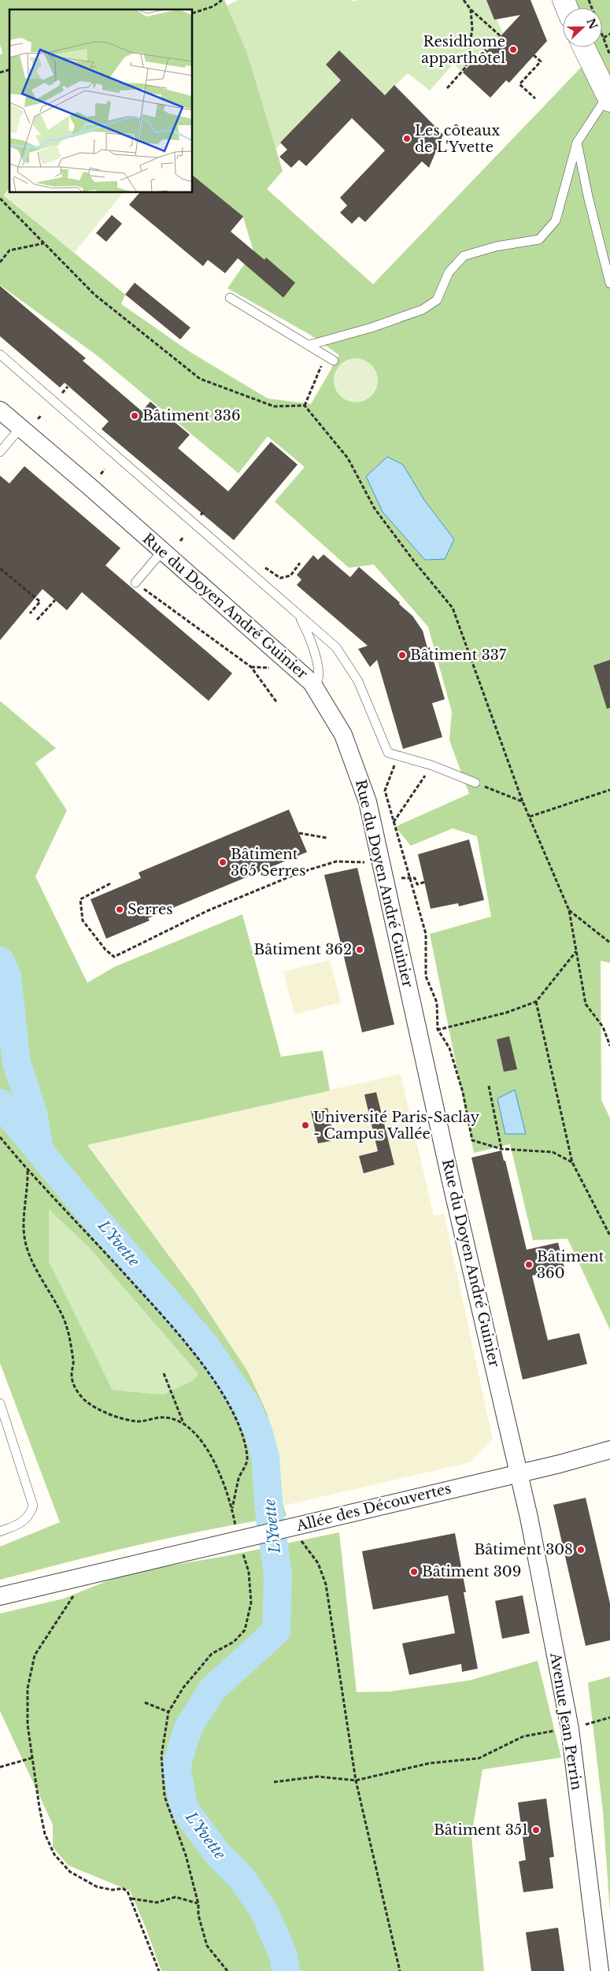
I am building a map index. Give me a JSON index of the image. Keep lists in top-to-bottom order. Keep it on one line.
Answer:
{"streets":{"street":["Rue du Doyen André Guinier","Allée des Découvertes","Avenue Jean Perrin"]},"crossings":[["Rue du Doyen André Guinier","Allée des Découvertes"],["Rue du Doyen André Guinier","Avenue Jean Perrin"],["Allée des Découvertes","Avenue Jean Perrin"]],"water":["L'Yvette"],"places":["Residhome apparthôtel","Les côteaux de L'Yvette","Bâtiment 336","Bâtiment 337","Bâtiment 365 Serres","Serres","Bâtiment 362","Université Paris-Saclay - Campus Vallée","Bâtiment 360","Bâtiment 308","Bâtiment 309","Bâtiment 351"],"north":"right"}
